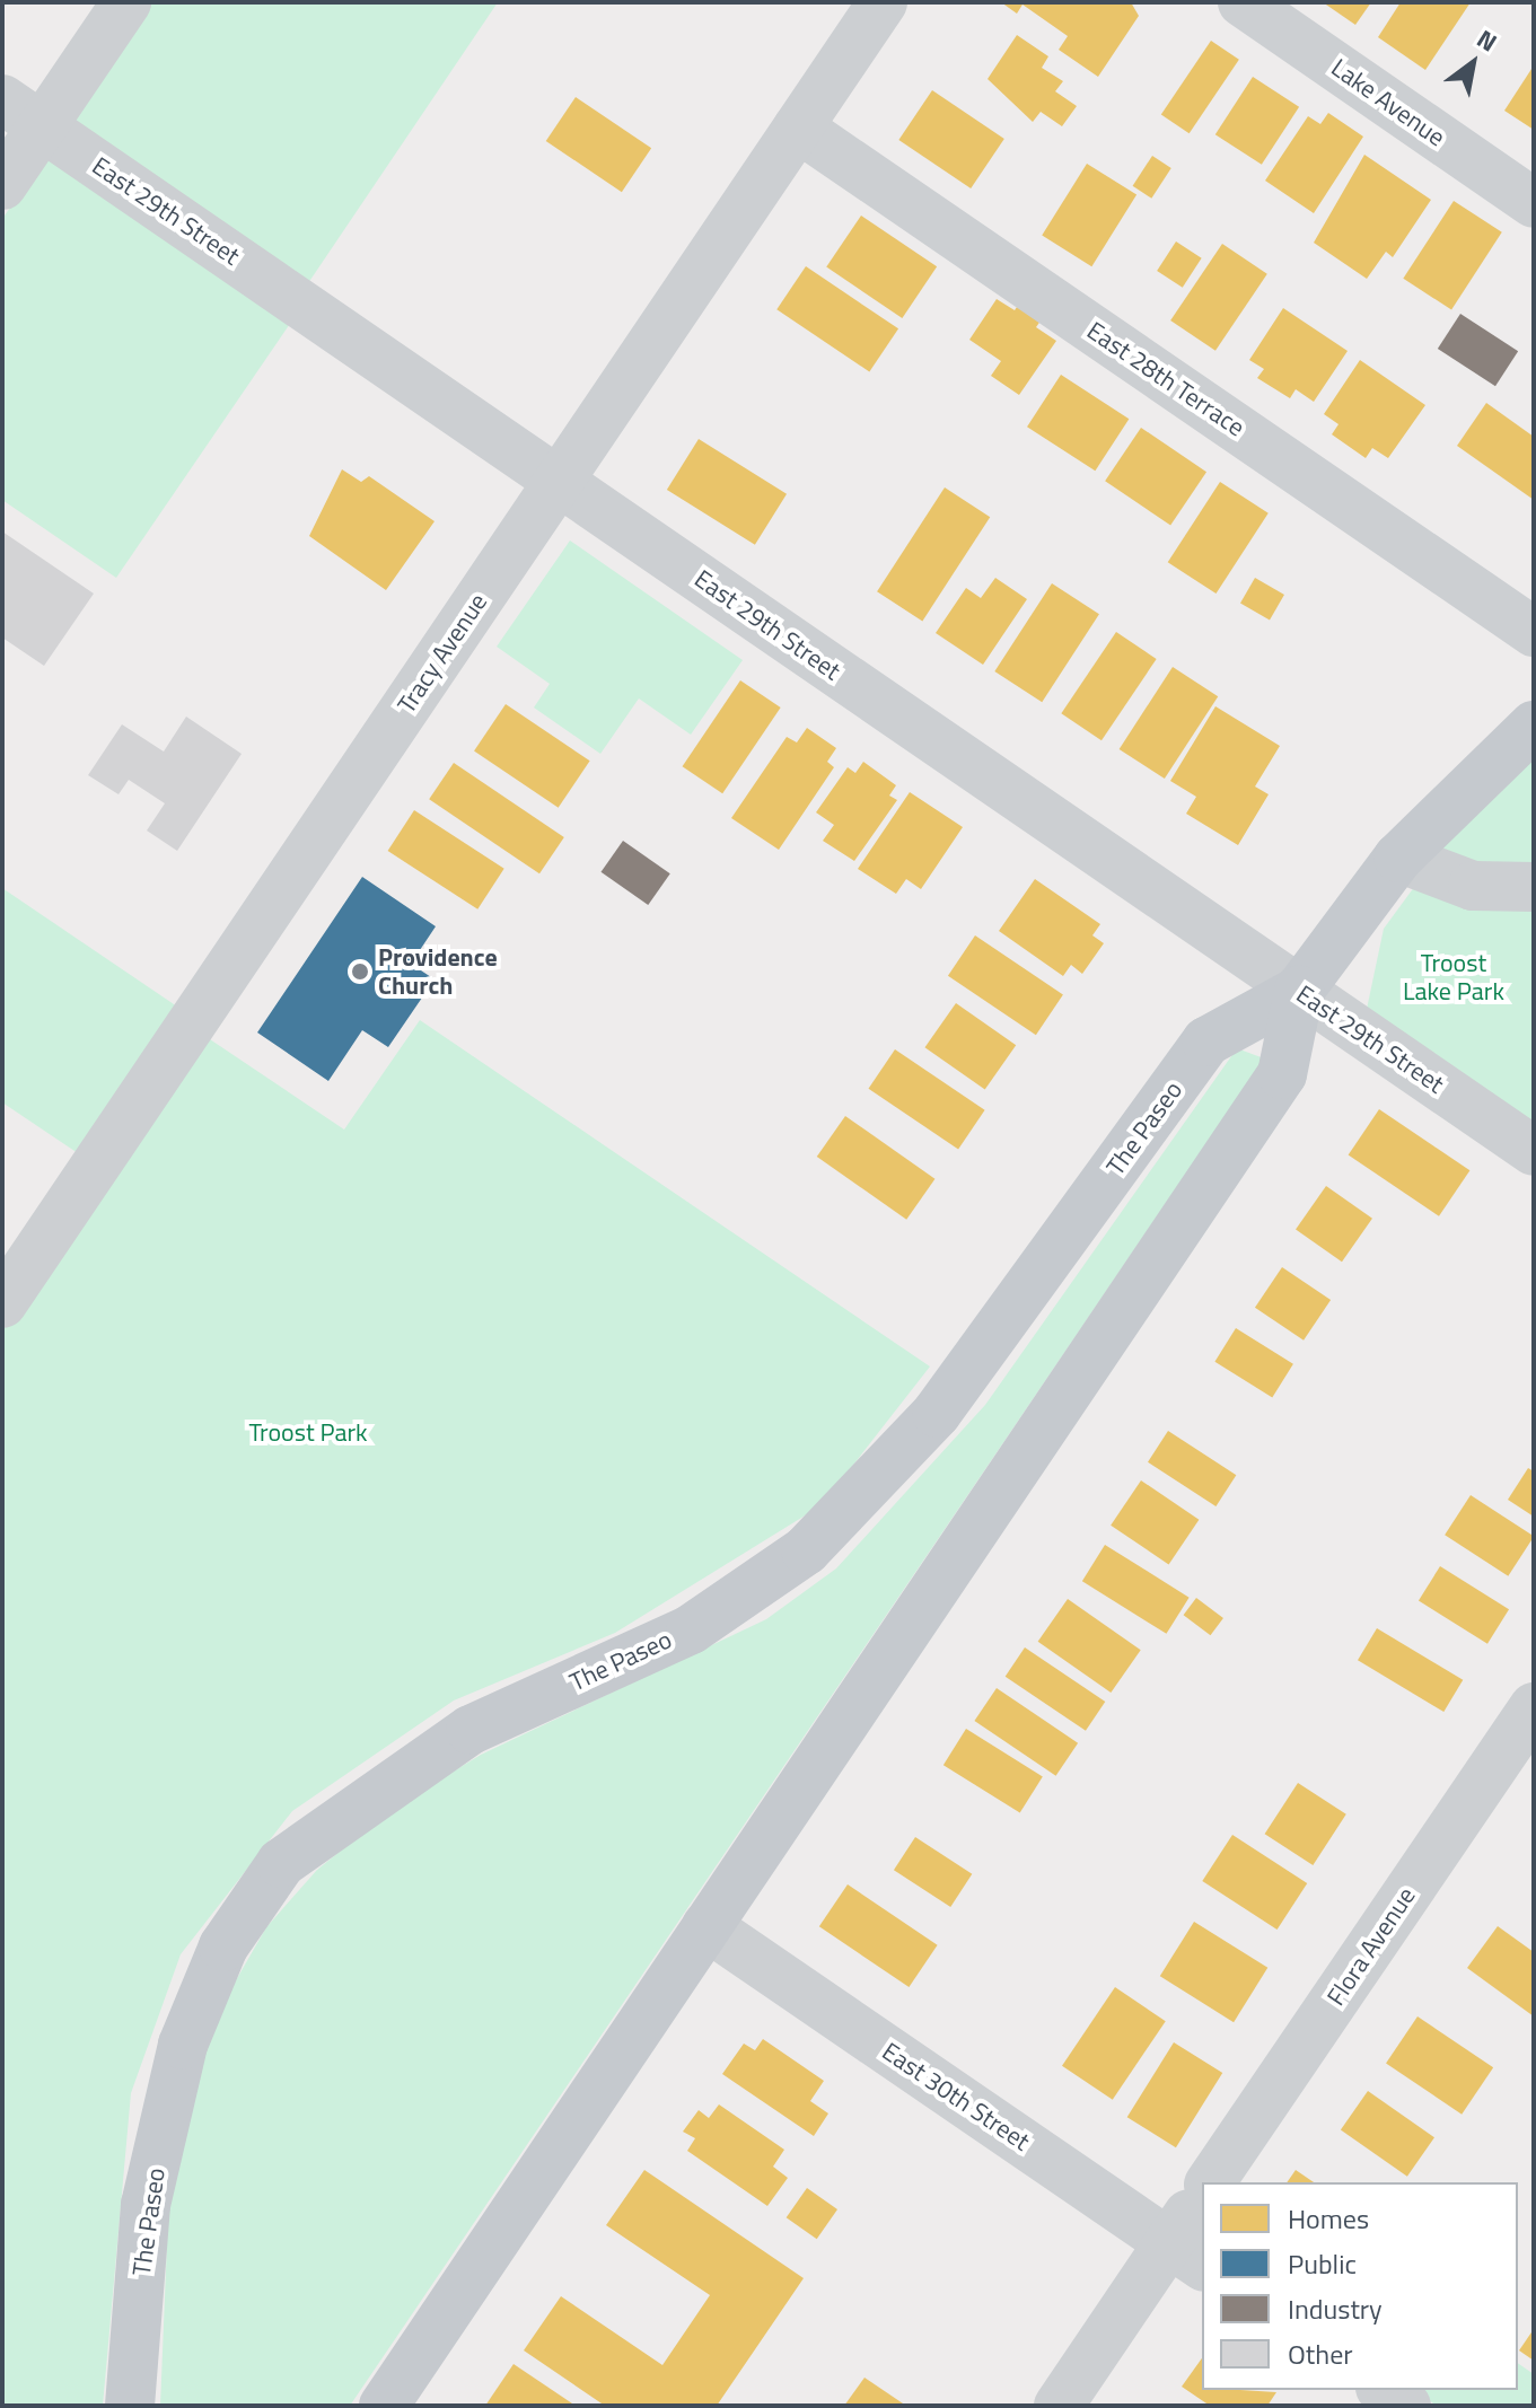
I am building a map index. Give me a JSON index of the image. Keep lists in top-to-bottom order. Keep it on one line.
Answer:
{"streets":{"main road":["The Paseo"],"street":["Lake Avenue","East 29th Street","East 28th Terrace","Tracy Avenue","Flora Avenue","East 30th Street"]},"crossings":[["East 29th Street","Tracy Avenue"],["East 29th Street","The Paseo"],["East 28th Terrace","Tracy Avenue"],["The Paseo","East 30th Street"]],"parks":["Troost Lake Park","Troost Park"],"places":["Providence Church"],"legend":["Homes","Public","Industry","Other"],"north":"top right"}
